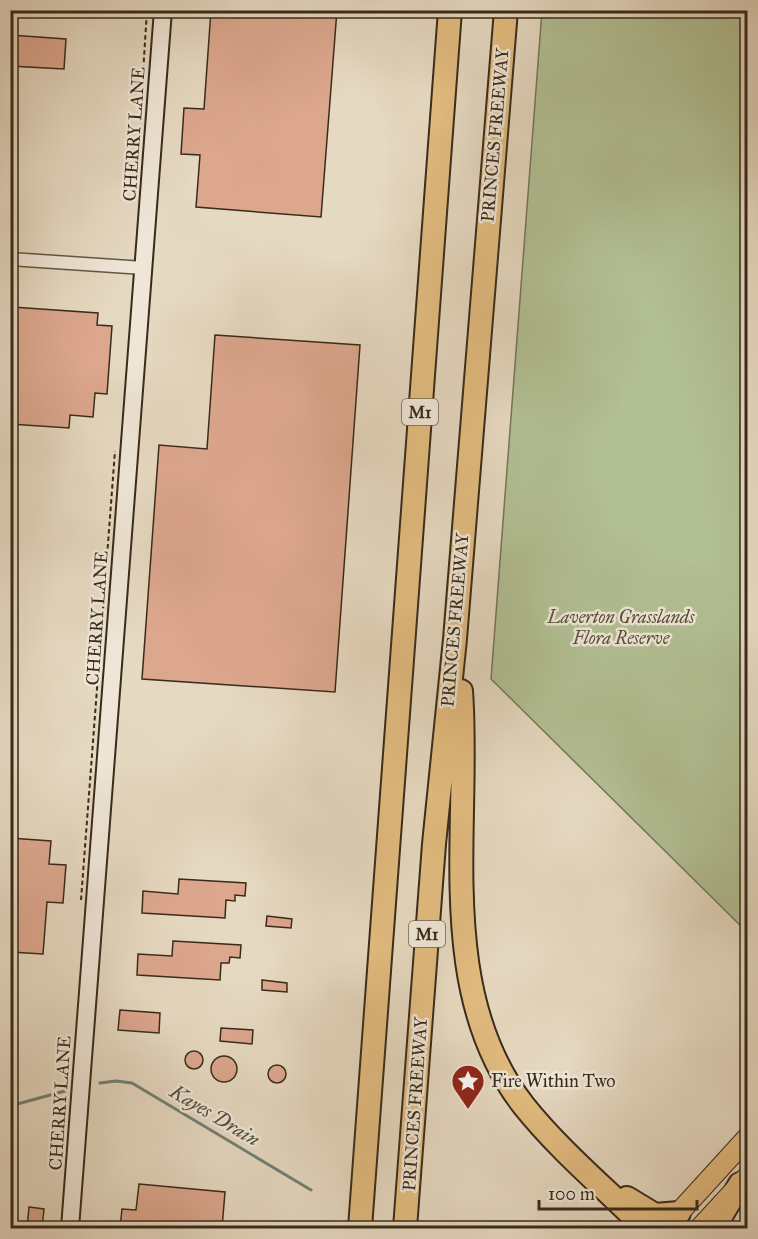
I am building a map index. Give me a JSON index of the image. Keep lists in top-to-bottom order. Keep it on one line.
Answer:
{"streets":{"highway":["PRINCES FREEWAY","M1"],"street":["CHERRY LANE"]},"water":["Kayes Drain"],"parks":["Laverton Grasslands Flora Reserve"],"places":{"place":["Fire Within Two"]},"scale_bar":"100 m"}
